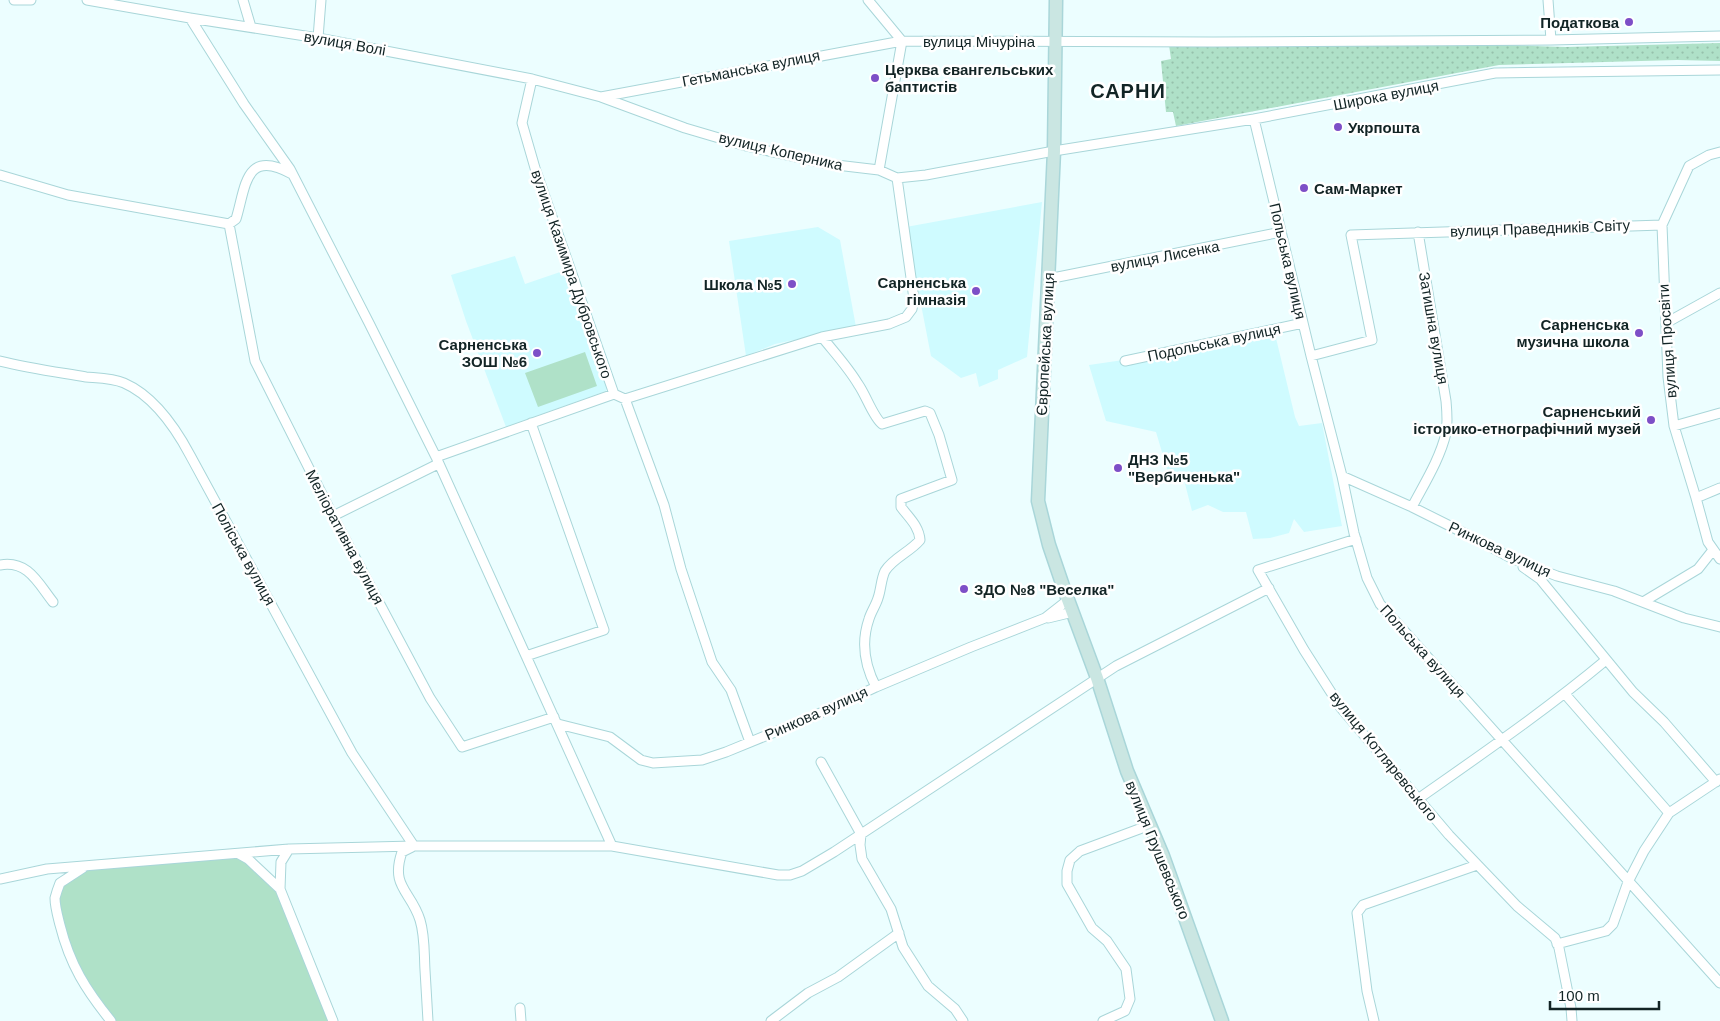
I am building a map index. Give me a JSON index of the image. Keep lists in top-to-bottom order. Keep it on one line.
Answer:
{"streets":{"main road":["Європейська вулиця","вулиця Грушевського"],"street":["вулиця Мічуріна","вулиця Волі","Гетьманська вулиця","Широка вулиця","вулиця Коперника","вулиця Праведників Світу","вулиця Лисенка","Польська вулиця","вулиця Казимира Дубровського","Затишна вулиця","вулиця Просвіти","Подольська вулиця","Меліоративна вулиця","Ринкова вулиця","Поліська вулиця","вулиця Котляревського"]},"crossings":[["вулиця Мічуріна","Гетьманська вулиця"],["вулиця Мічуріна","Європейська вулиця"],["вулиця Волі","Гетьманська вулиця"],["вулиця Волі","вулиця Коперника"],["вулиця Волі","вулиця Казимира Дубровського"],["Гетьманська вулиця","вулиця Коперника"],["Широка вулиця","вулиця Коперника"],["Широка вулиця","Польська вулиця"],["Широка вулиця","Європейська вулиця"],["вулиця Коперника","Європейська вулиця"],["вулиця Праведників Світу","Польська вулиця"],["вулиця Праведників Світу","Затишна вулиця"],["вулиця Праведників Світу","вулиця Просвіти"],["вулиця Лисенка","Польська вулиця"],["вулиця Лисенка","Європейська вулиця"],["Польська вулиця","Подольська вулиця"],["Польська вулиця","Ринкова вулиця"],["Затишна вулиця","Ринкова вулиця"],["Європейська вулиця","Ринкова вулиця"],["Європейська вулиця","вулиця Грушевського"],["Меліоративна вулиця","Ринкова вулиця"]],"districts":["САРНИ"],"places":["Податкова","Церква євангельських баптистів","Укрпошта","Сам-Маркет","Школа №5","Сарненська гімназія","Сарненська музична школа","Сарненська ЗОШ №6","Сарненський історико-етнографічний музей","ДНЗ №5 \"Вербиченька\"","ЗДО №8 \"Веселка\""],"scale_bar":"100 m"}
